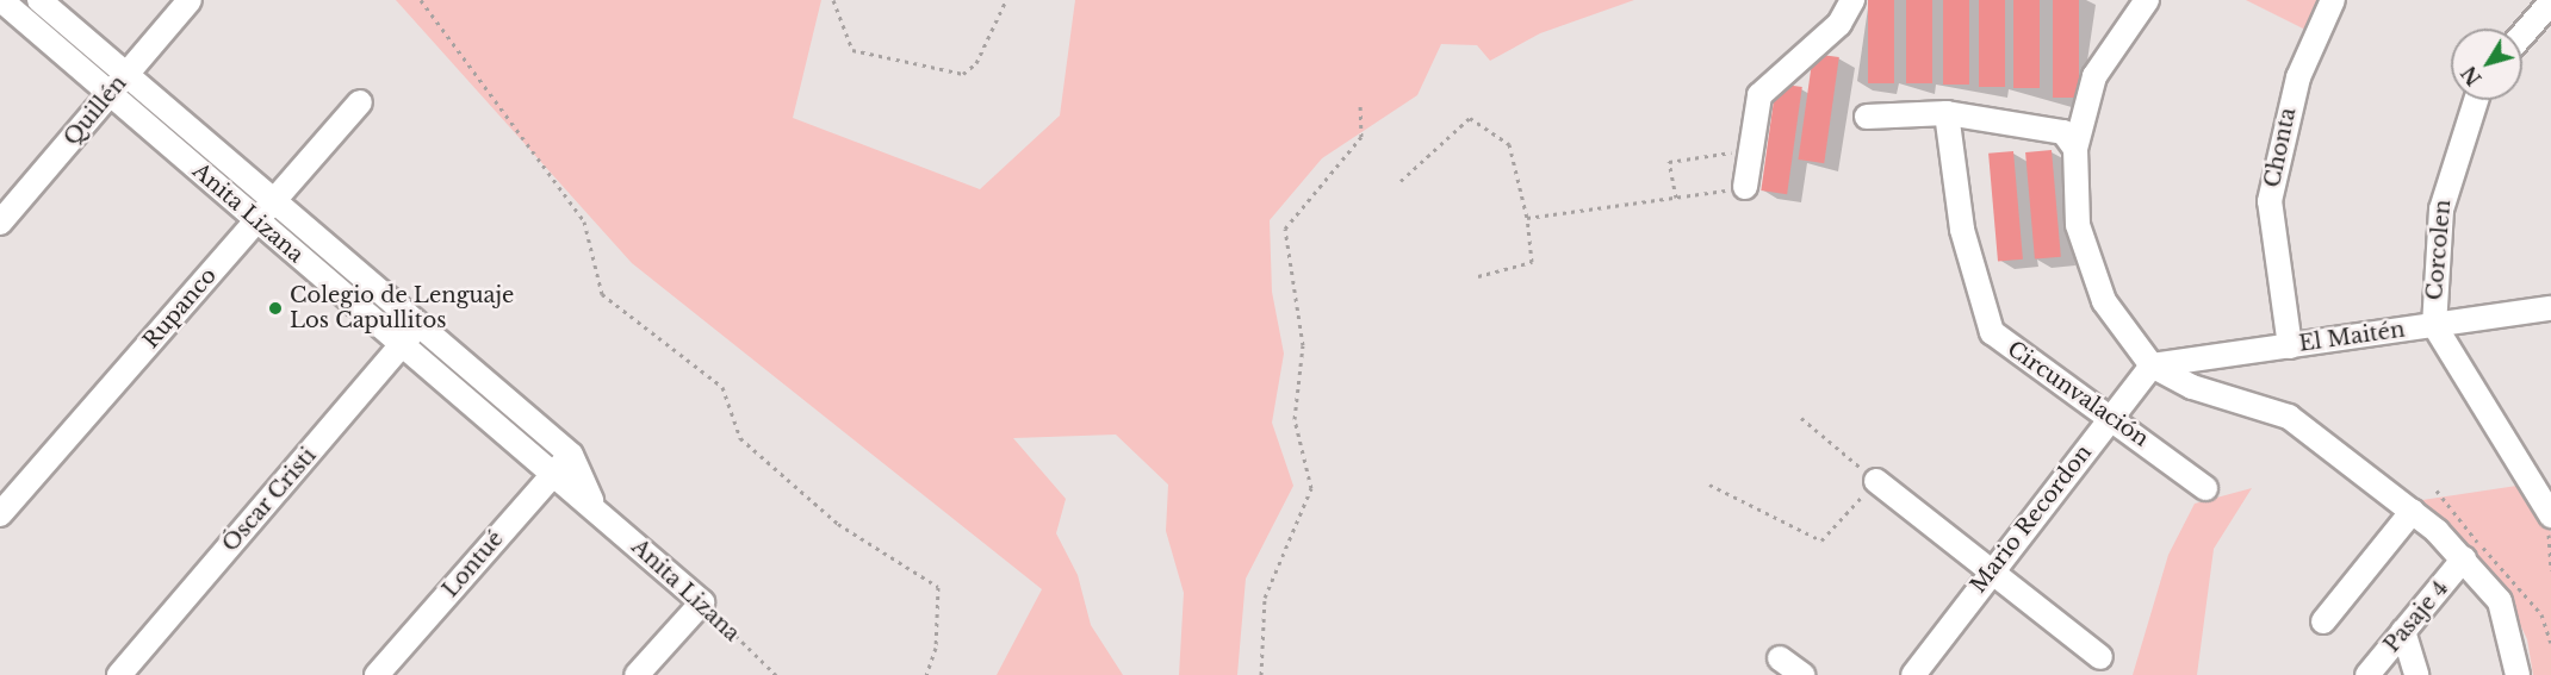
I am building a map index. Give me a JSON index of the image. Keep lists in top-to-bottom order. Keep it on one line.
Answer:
{"streets":{"street":["Quillén","Chonta","Anita Lizana","Corcolen","Rupanco","El Maitén","Circunvalación","Óscar Cristi","Mario Recordon","Lontué","Pasaje 4"]},"crossings":[["Quillén","Anita Lizana"],["Chonta","El Maitén"],["Anita Lizana","Rupanco"],["Anita Lizana","Óscar Cristi"],["Anita Lizana","Lontué"],["Corcolen","El Maitén"],["El Maitén","Mario Recordon"],["Circunvalación","Mario Recordon"]],"places":["Colegio de Lenguaje Los Capullitos"],"north":"bottom left"}
